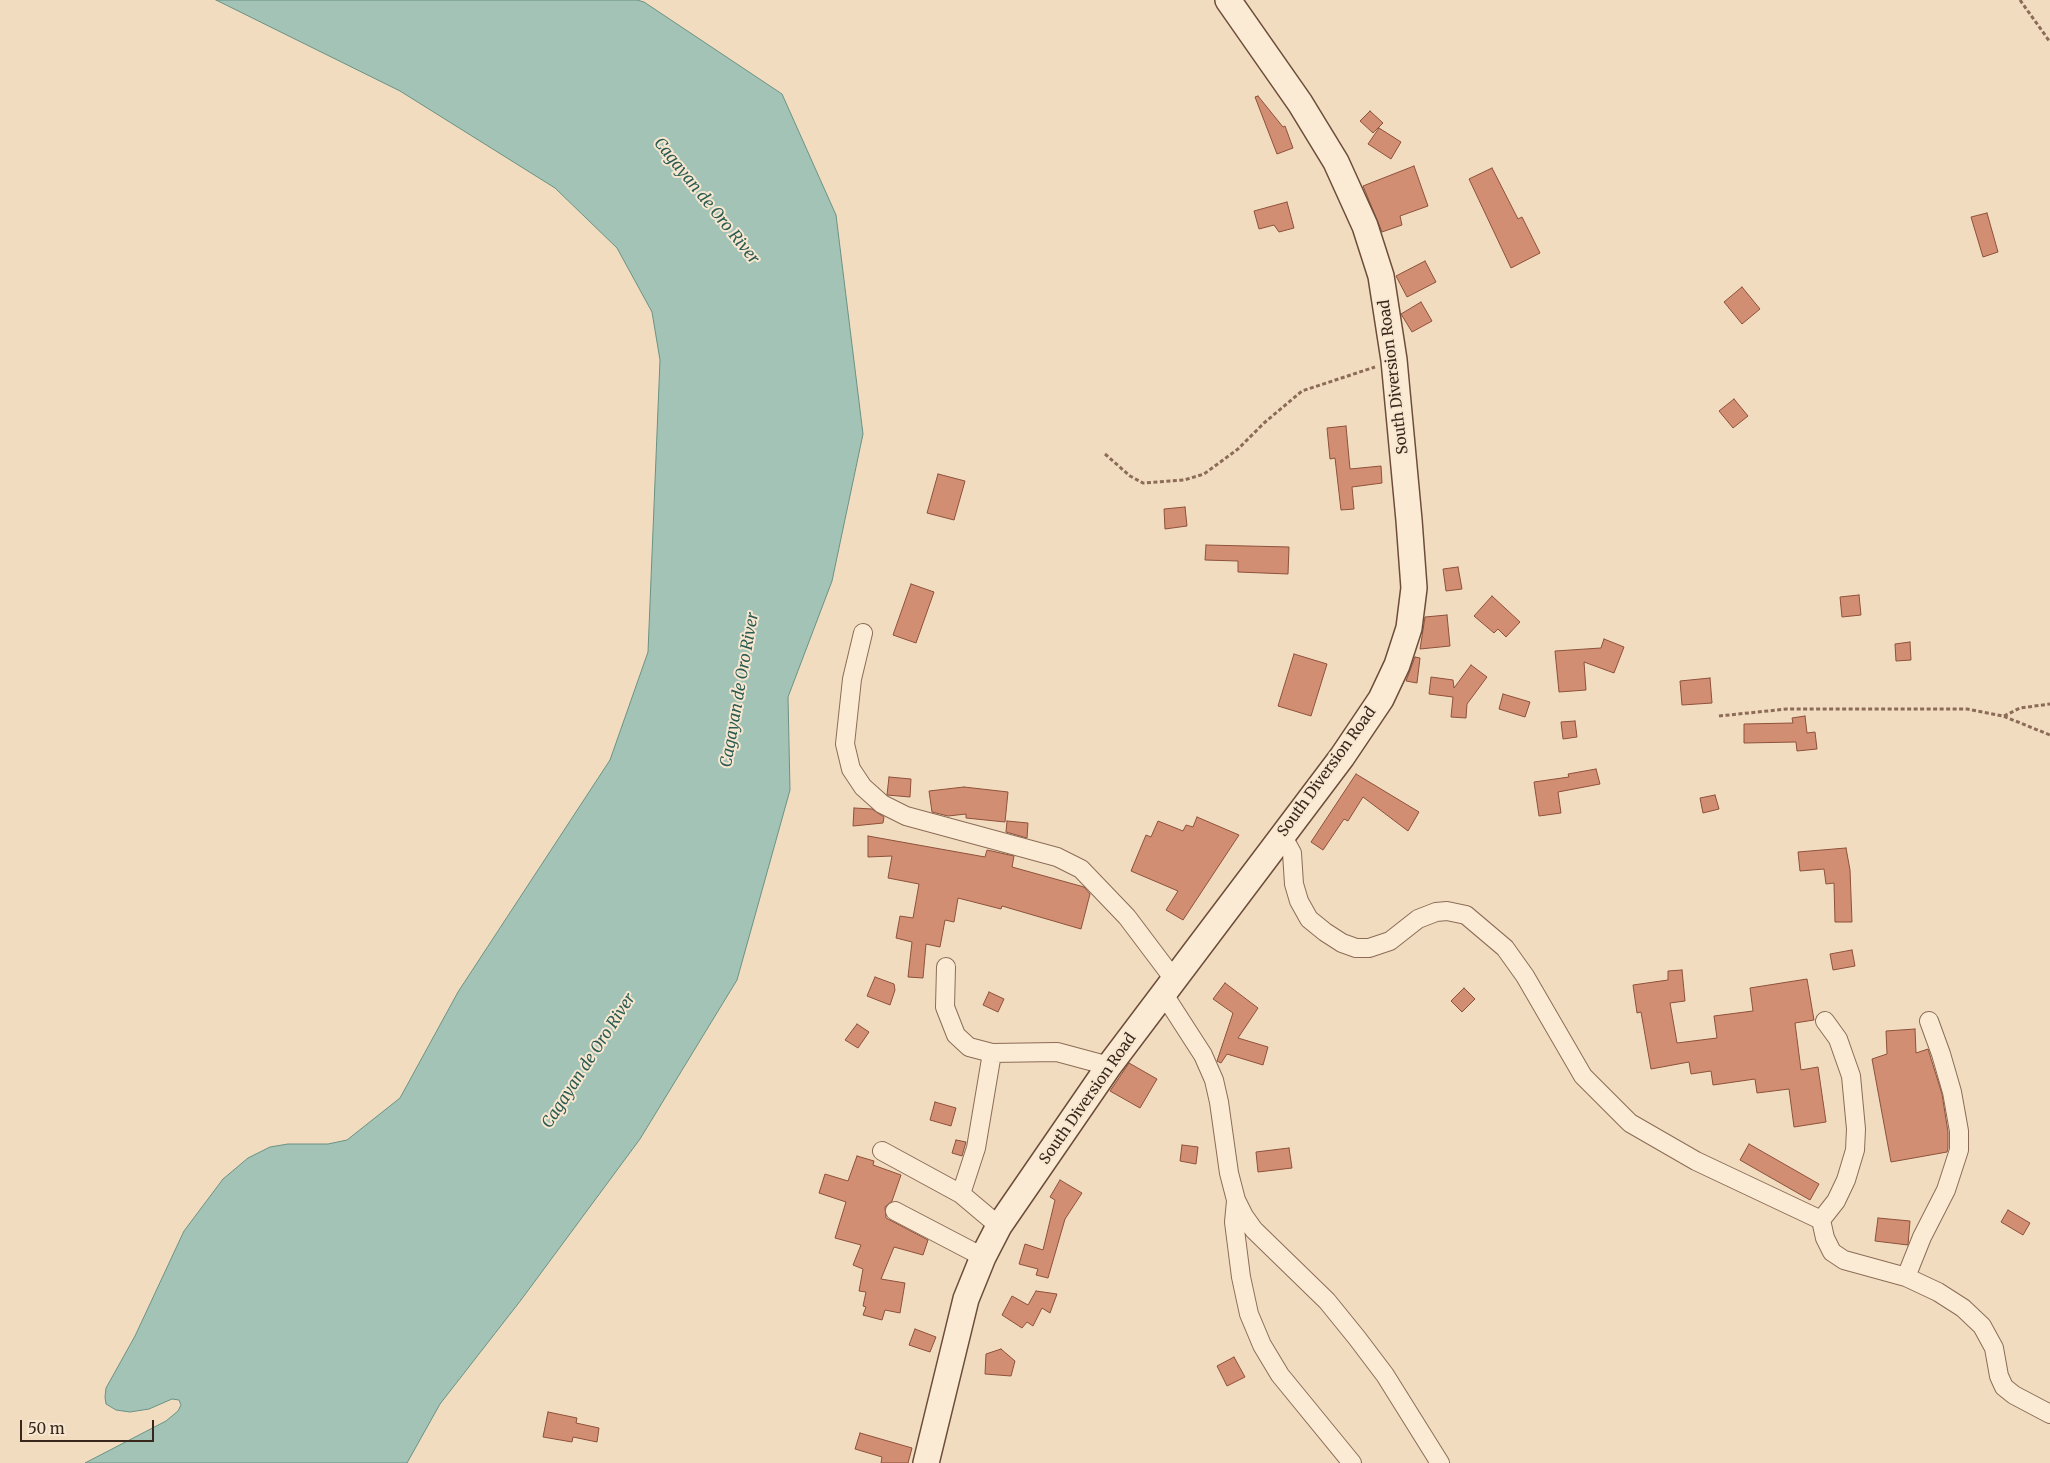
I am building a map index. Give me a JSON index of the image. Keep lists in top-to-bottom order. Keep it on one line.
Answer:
{"streets":{"main road":["South Diversion Road"]},"water":["Cagayan de Oro River"],"scale_bar":"50 m"}
